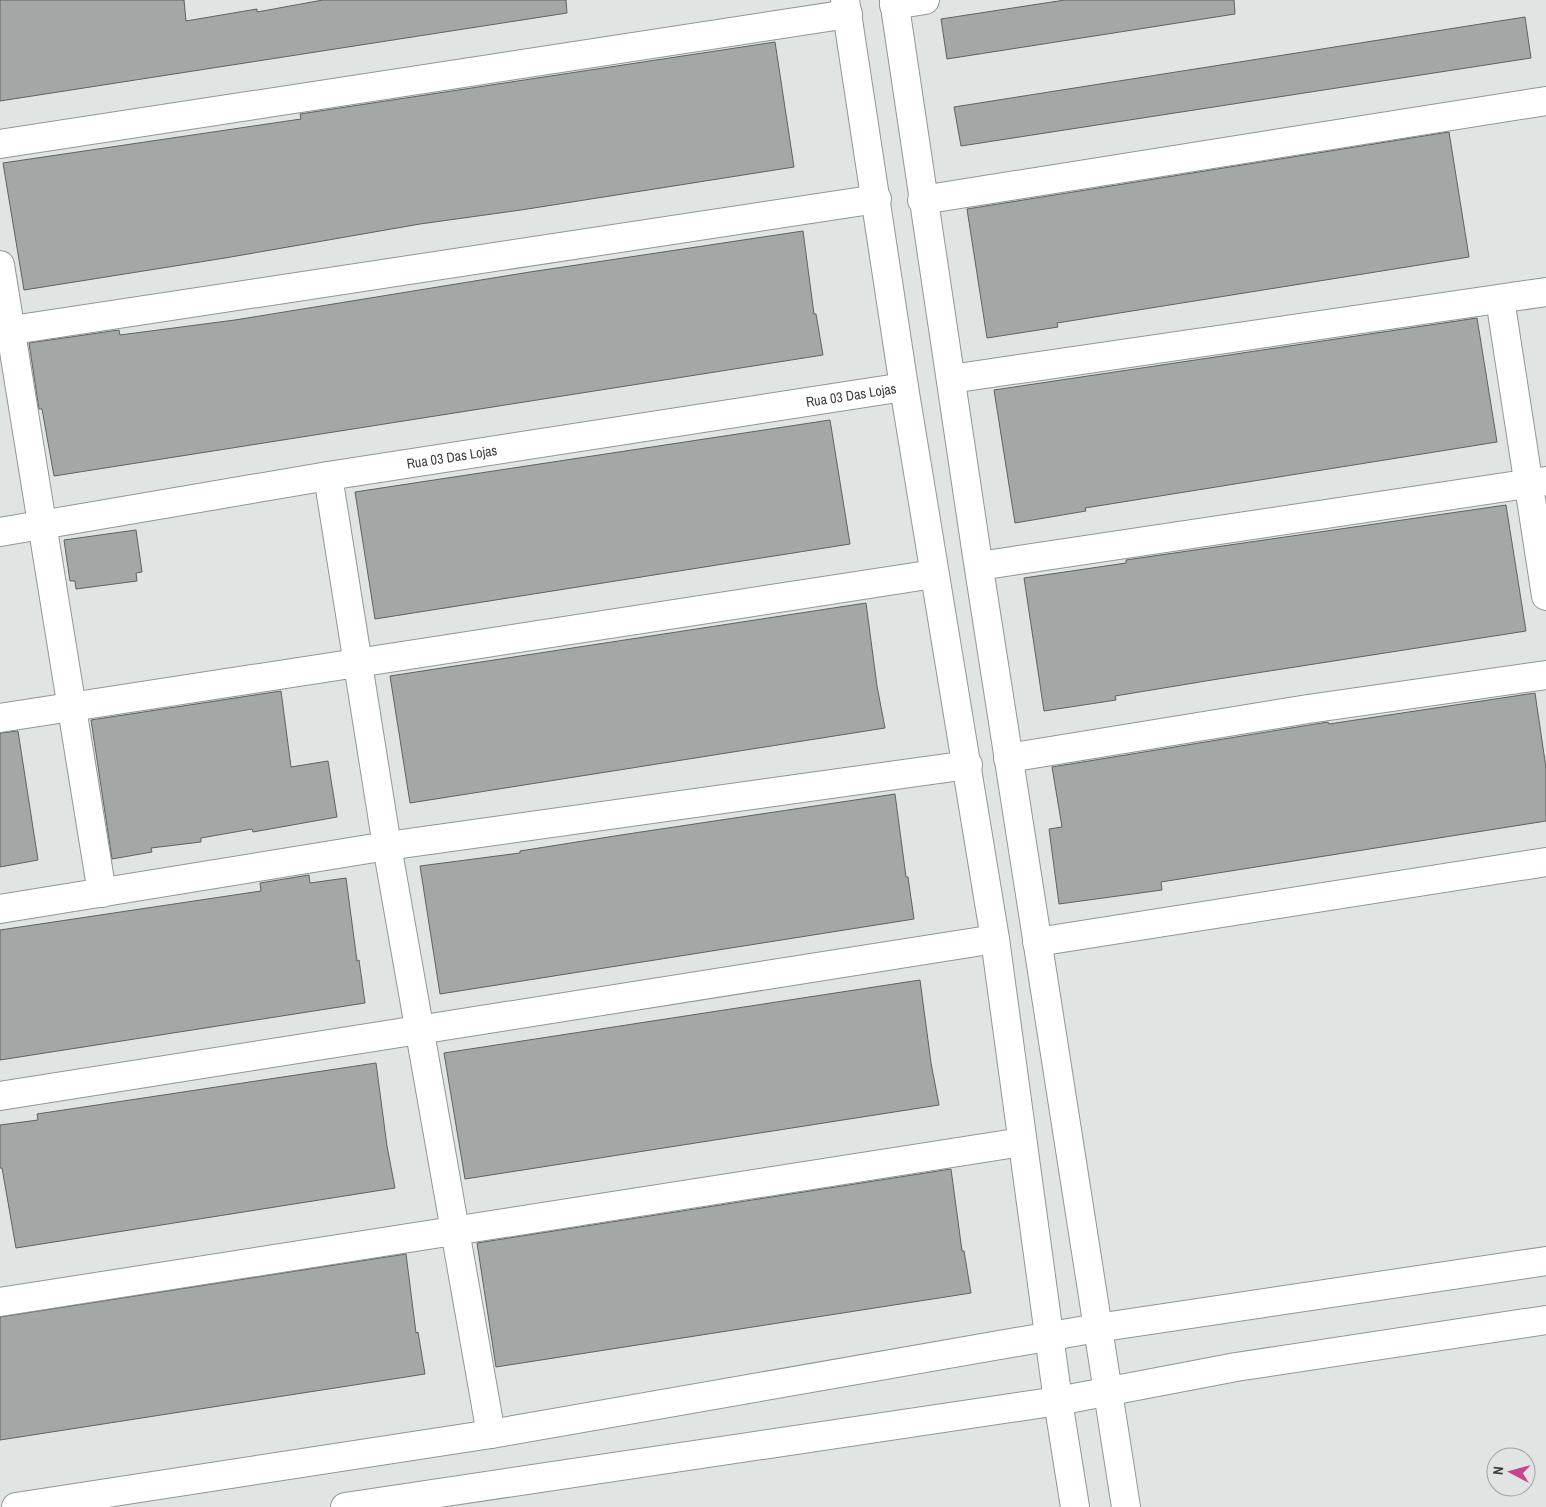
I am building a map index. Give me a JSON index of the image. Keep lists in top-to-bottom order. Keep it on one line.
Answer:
{"streets":{"street":["Rua 03 Das Lojas"]},"north":"left"}
